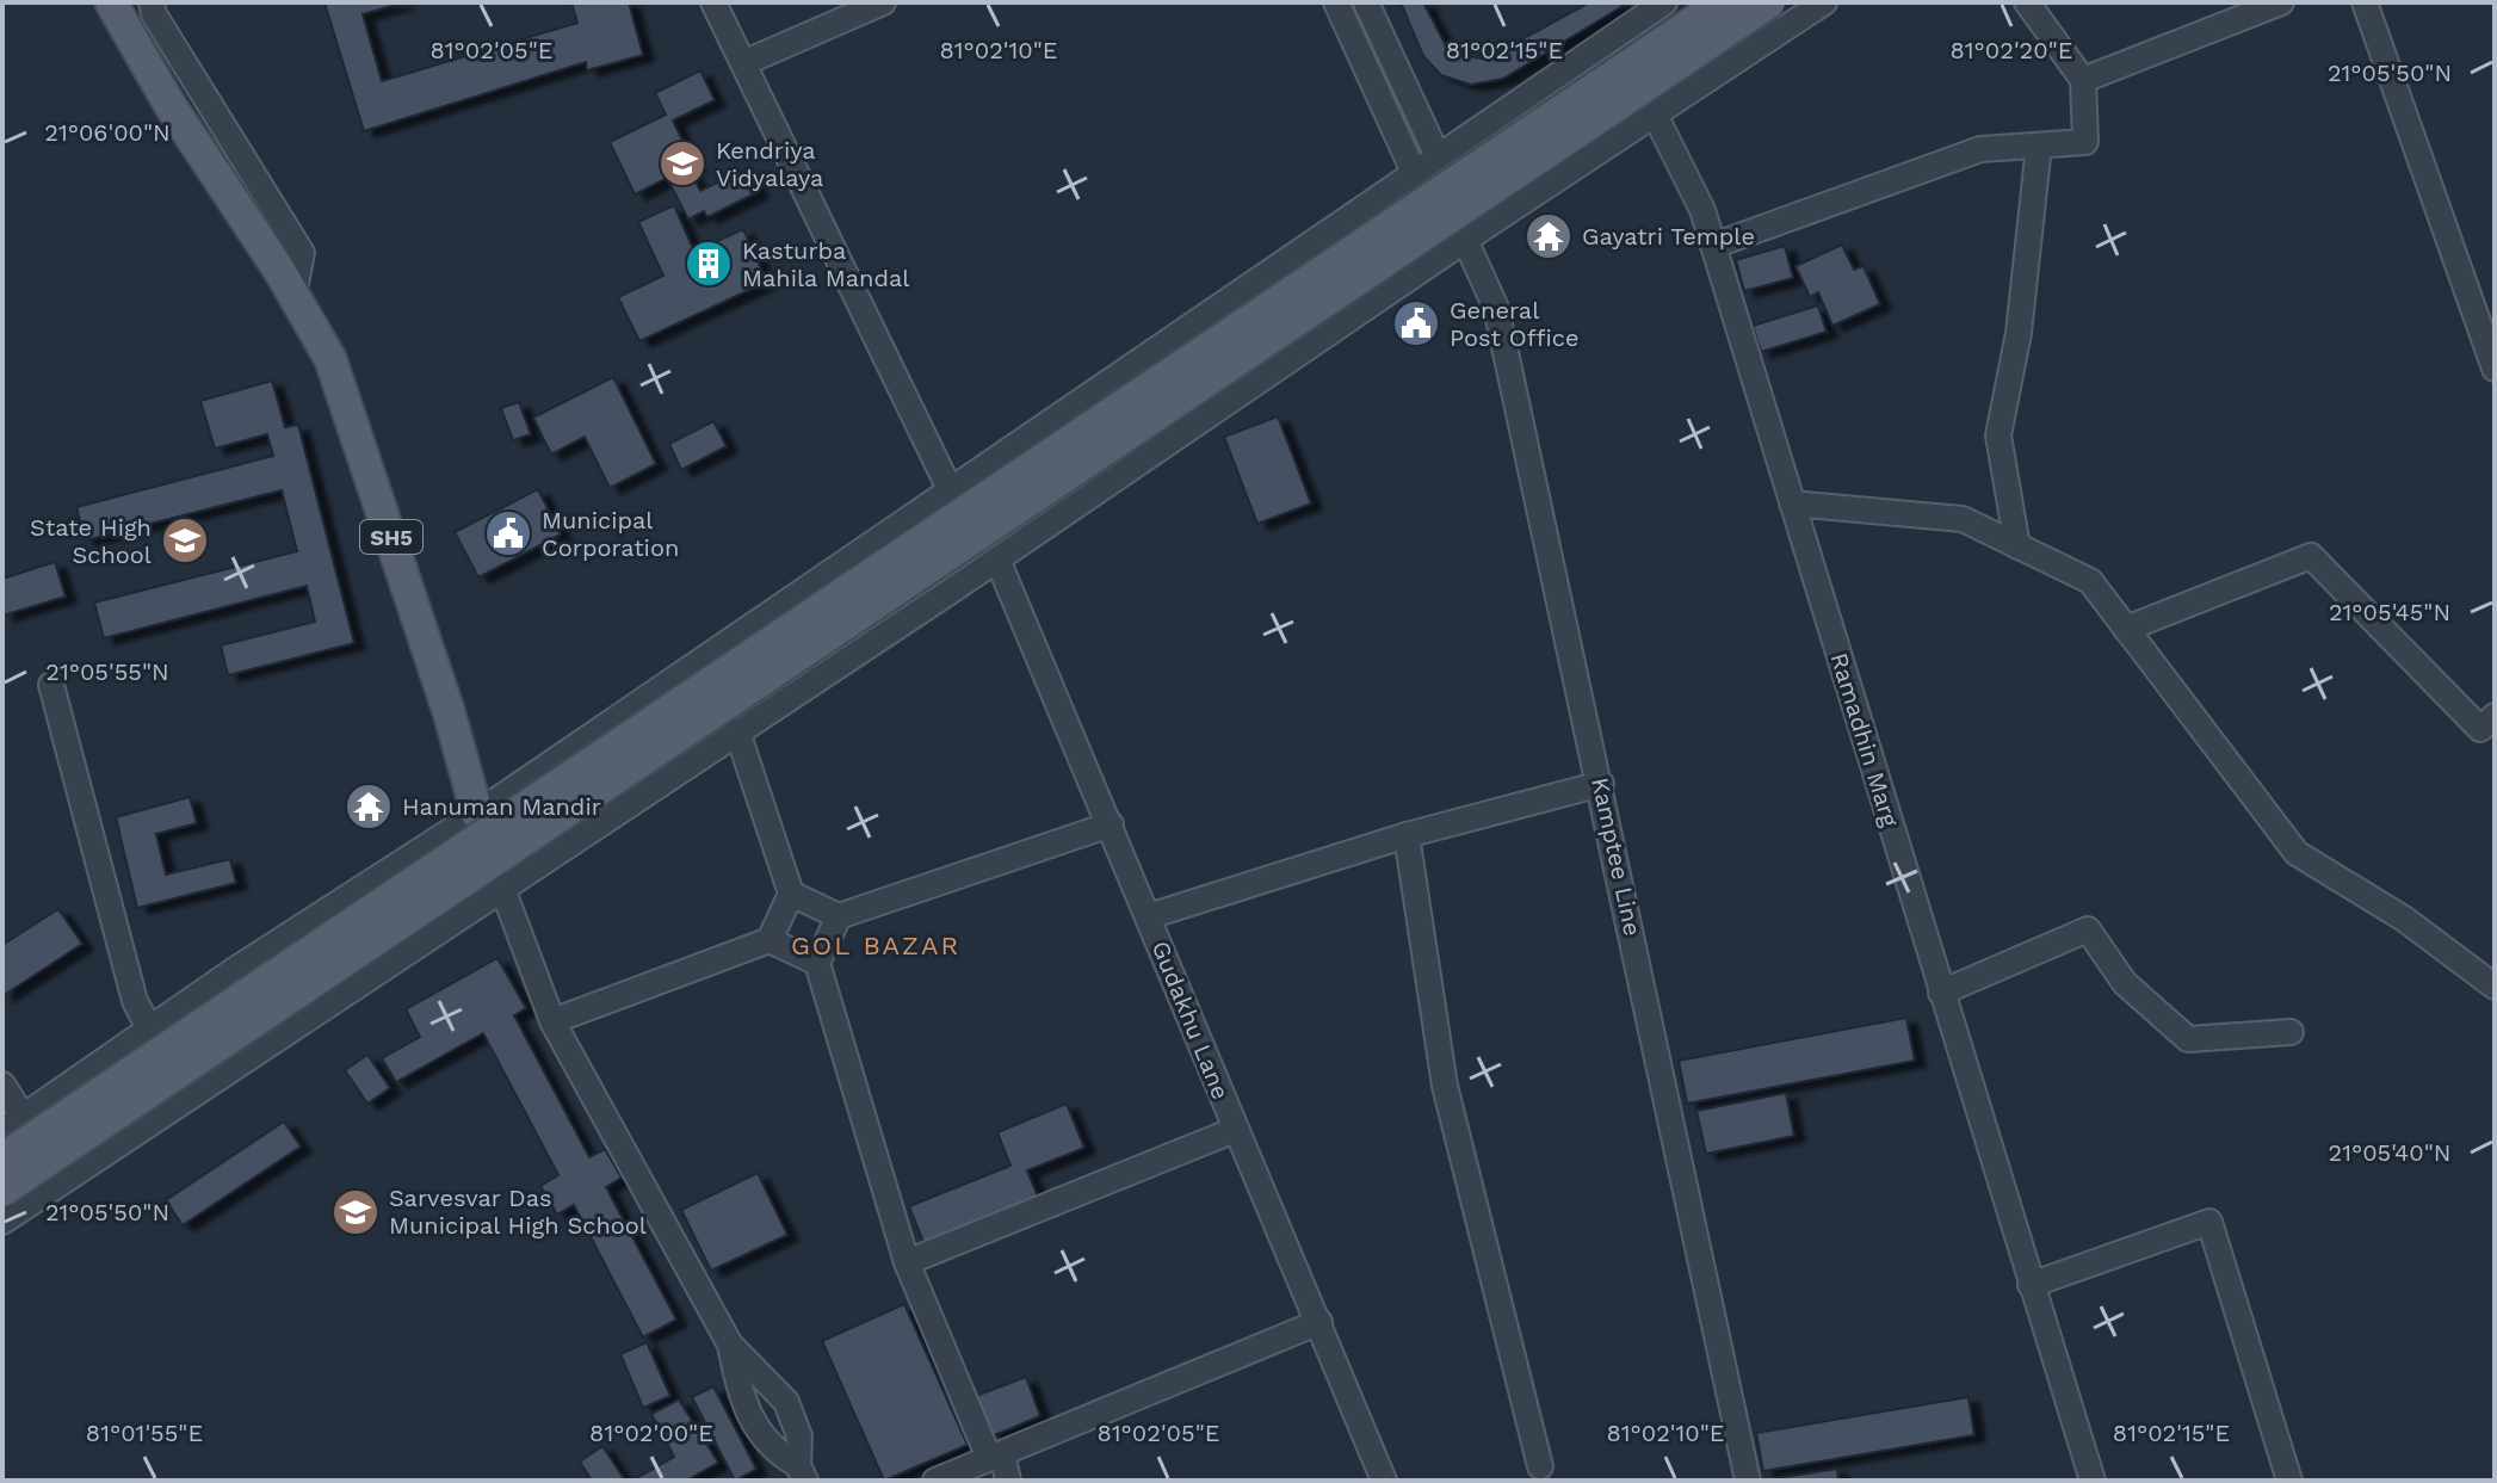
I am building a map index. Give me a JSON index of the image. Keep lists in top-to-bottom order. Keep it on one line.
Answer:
{"streets":{"main road":["SH5"],"street":["Ramadhin Marg","Kamptee Line","Gudakhu Lane"]},"districts":["GOL BAZAR"],"places":{"school or university":["Kendriya Vidyalaya","State High School","Sarvesvar Das Municipal High School"],"temple":["Gayatri Temple","Hanuman Mandir"],"building":["Kasturba Mahila Mandal"],"public building":["General Post Office","Municipal Corporation"]},"coordinates":["81°02'15\"E","81°02'05\"E","81°02'10\"E","81°02'20\"E","21°05'50\"N","21°06'00\"N","21°05'45\"N","21°05'55\"N","21°05'40\"N","81°01'55\"E","81°02'00\"E"]}
